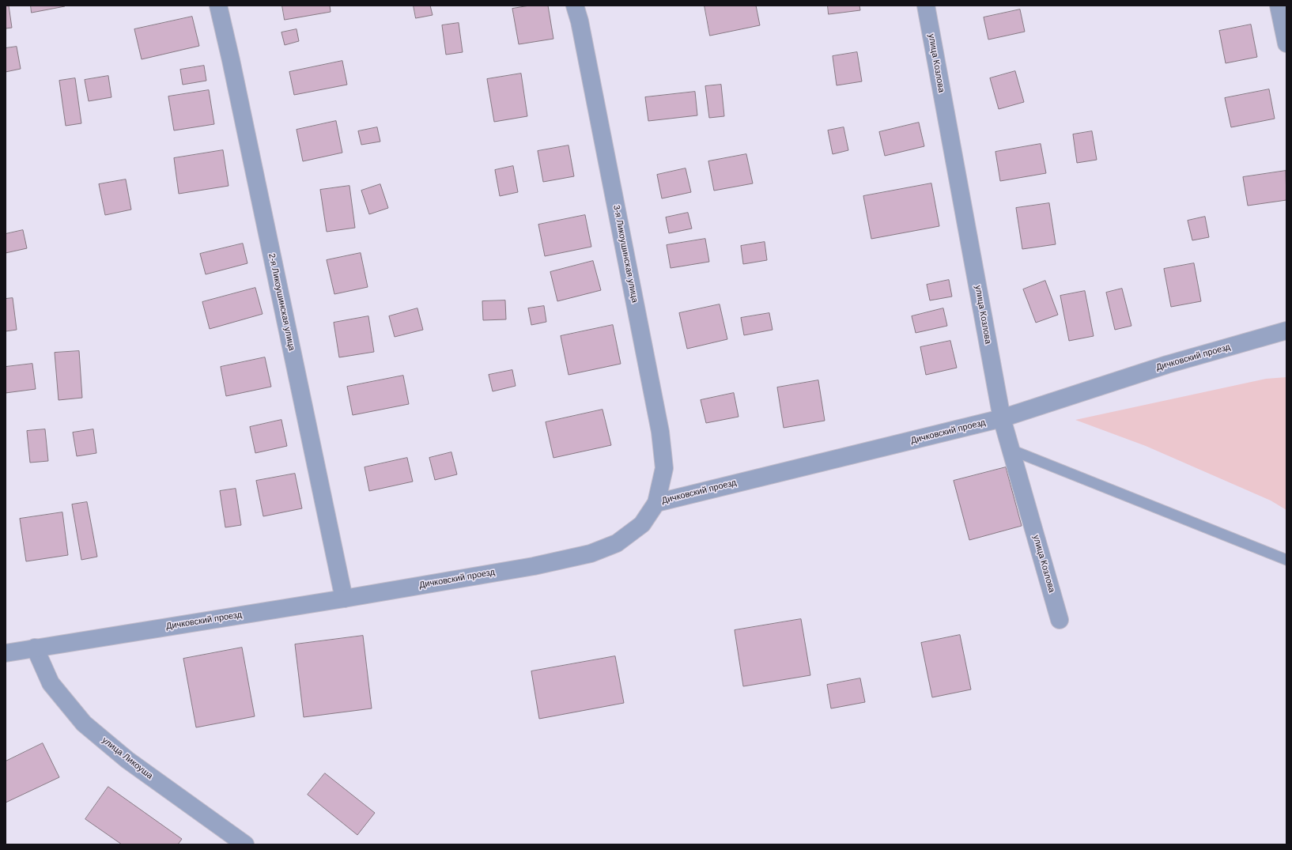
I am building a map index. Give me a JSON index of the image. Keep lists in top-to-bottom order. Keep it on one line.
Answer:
{"streets":{"street":["улица Козлова","3-я Ликоушинская улица","2-я Ликоушинская улица","Дичковский проезд","улица Ликоуша"]},"crossings":[["улица Козлова","Дичковский проезд"],["3-я Ликоушинская улица","Дичковский проезд"],["2-я Ликоушинская улица","Дичковский проезд"],["Дичковский проезд","улица Ликоуша"]]}
